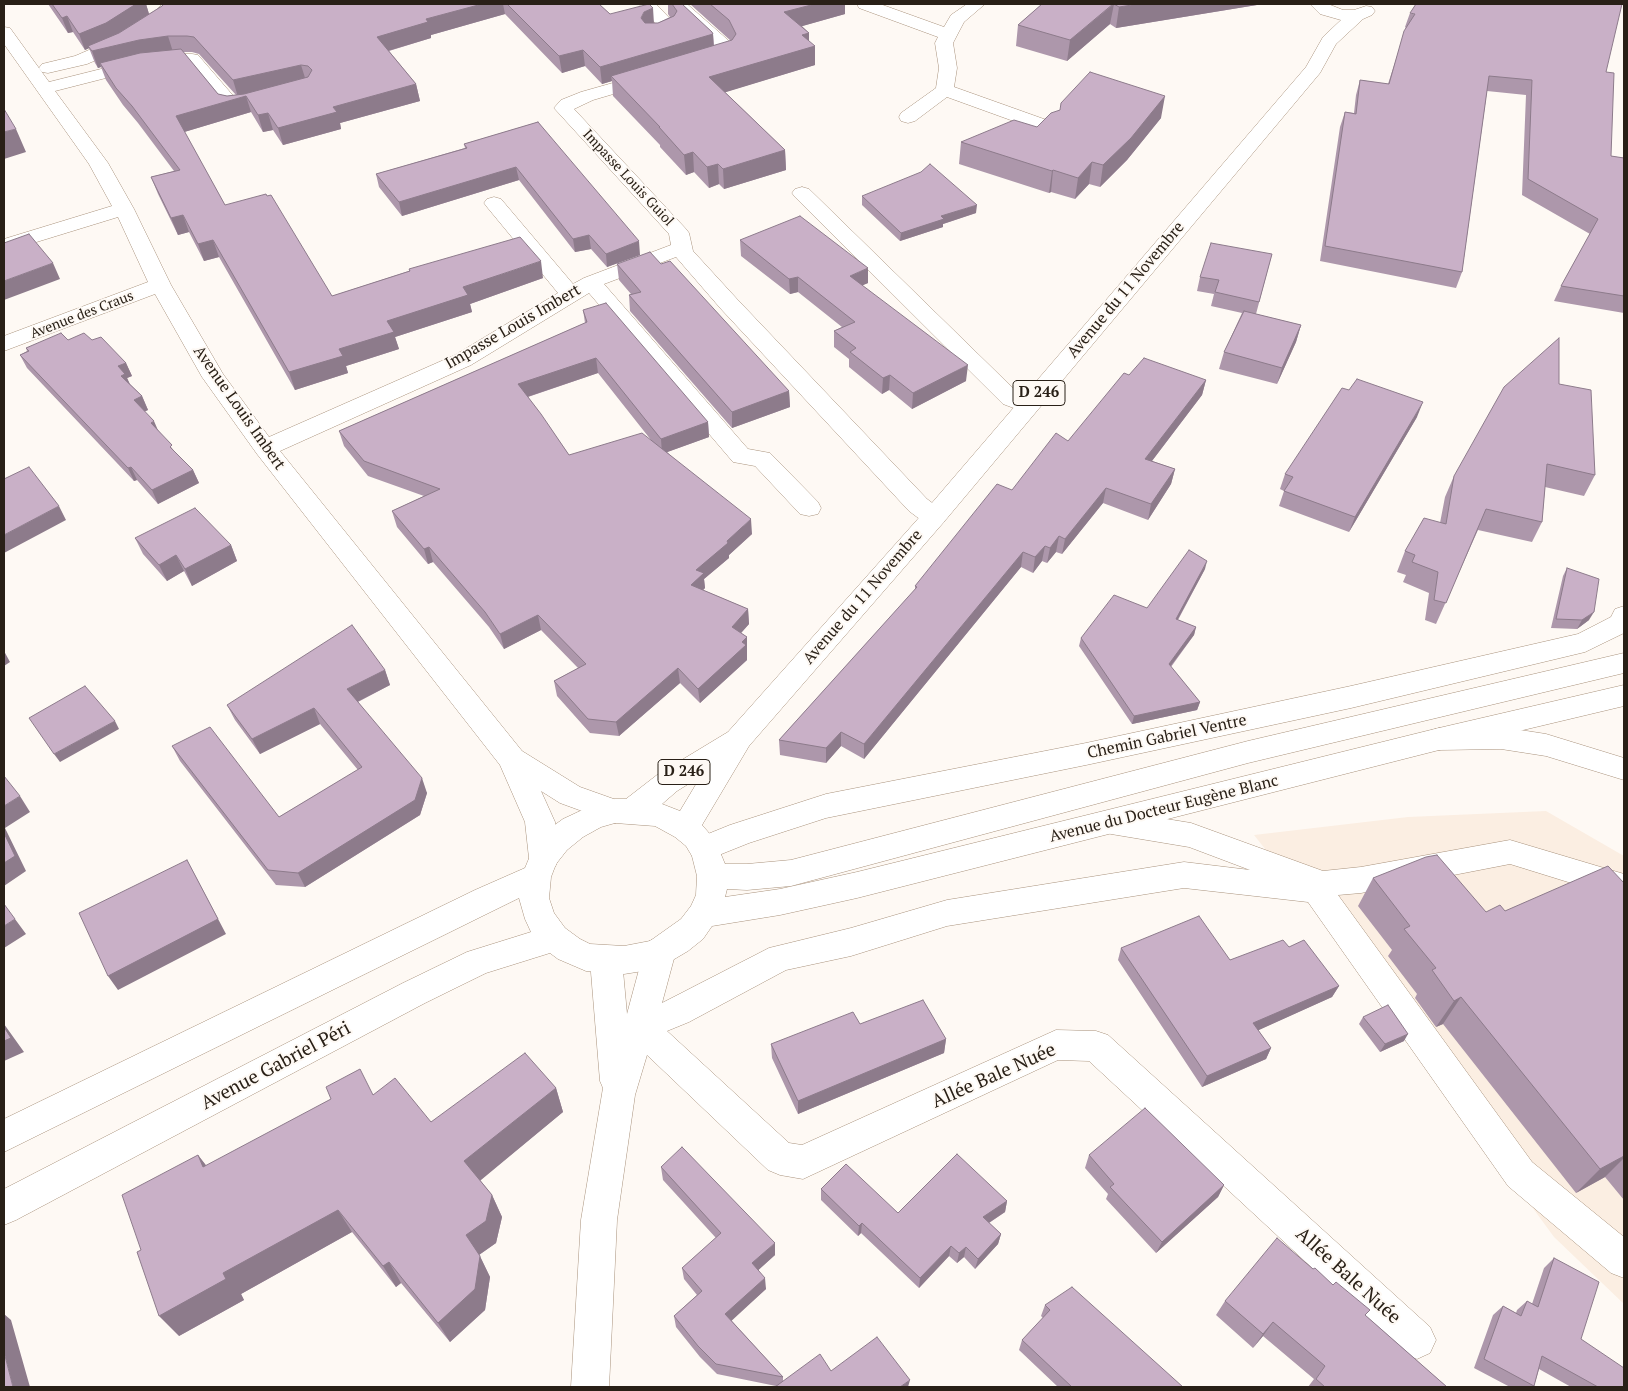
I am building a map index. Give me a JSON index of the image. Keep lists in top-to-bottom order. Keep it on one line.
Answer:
{"streets":{"main road":["Impasse Louis Guiol","Avenue du 11 Novembre","Avenue des Craus","Impasse Louis Imbert","D 246","Avenue Louis Imbert","Chemin Gabriel Ventre","Avenue du Docteur Eugène Blanc","Avenue Gabriel Péri","Allée Bale Nuée"]},"crossings":[["Impasse Louis Guiol","Avenue du 11 Novembre"],["Impasse Louis Guiol","Impasse Louis Imbert"],["Avenue du 11 Novembre","Avenue Louis Imbert"],["Avenue du 11 Novembre","Chemin Gabriel Ventre"],["Avenue du 11 Novembre","Avenue du Docteur Eugène Blanc"],["Avenue du 11 Novembre","Avenue Gabriel Péri"],["Avenue des Craus","Avenue Louis Imbert"],["Impasse Louis Imbert","Avenue Louis Imbert"],["Avenue Louis Imbert","Chemin Gabriel Ventre"],["Avenue Louis Imbert","Avenue du Docteur Eugène Blanc"],["Avenue Louis Imbert","Avenue Gabriel Péri"],["Chemin Gabriel Ventre","Avenue du Docteur Eugène Blanc"],["Chemin Gabriel Ventre","Avenue Gabriel Péri"],["Avenue du Docteur Eugène Blanc","Avenue Gabriel Péri"]]}
